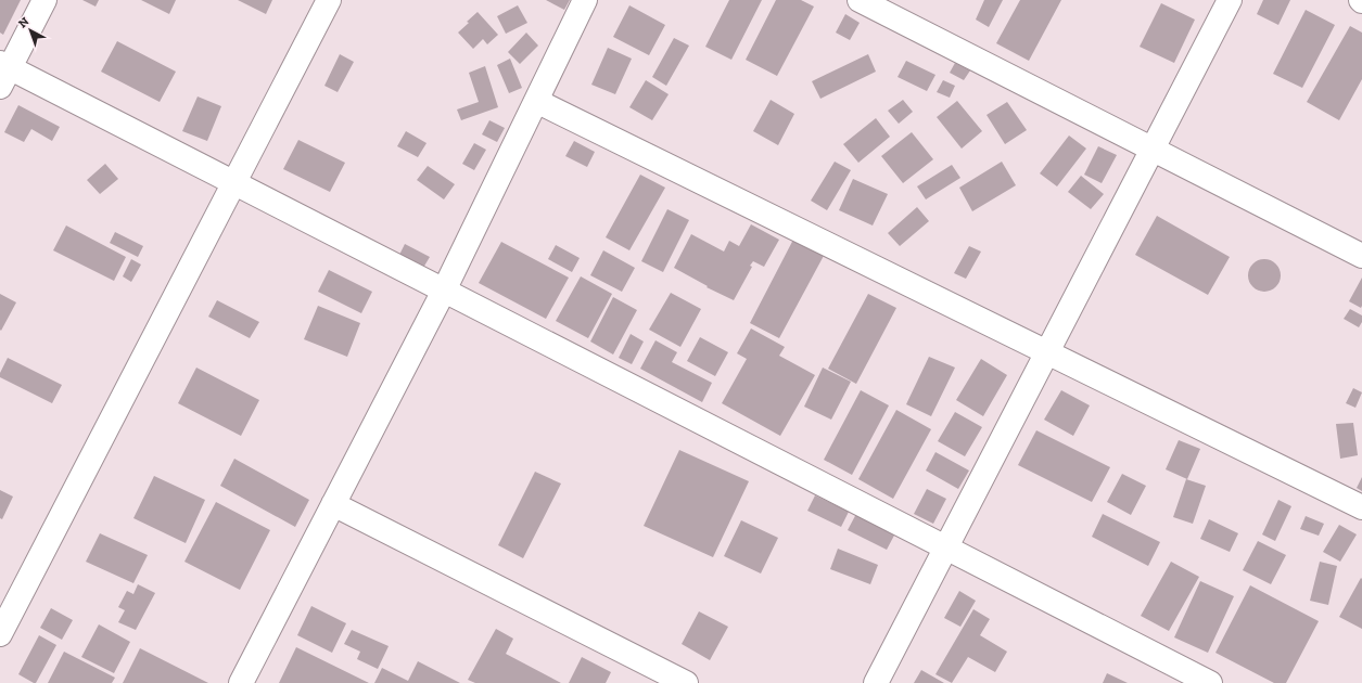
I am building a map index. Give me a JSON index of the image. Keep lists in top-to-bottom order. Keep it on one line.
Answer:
{"north":"top left"}
